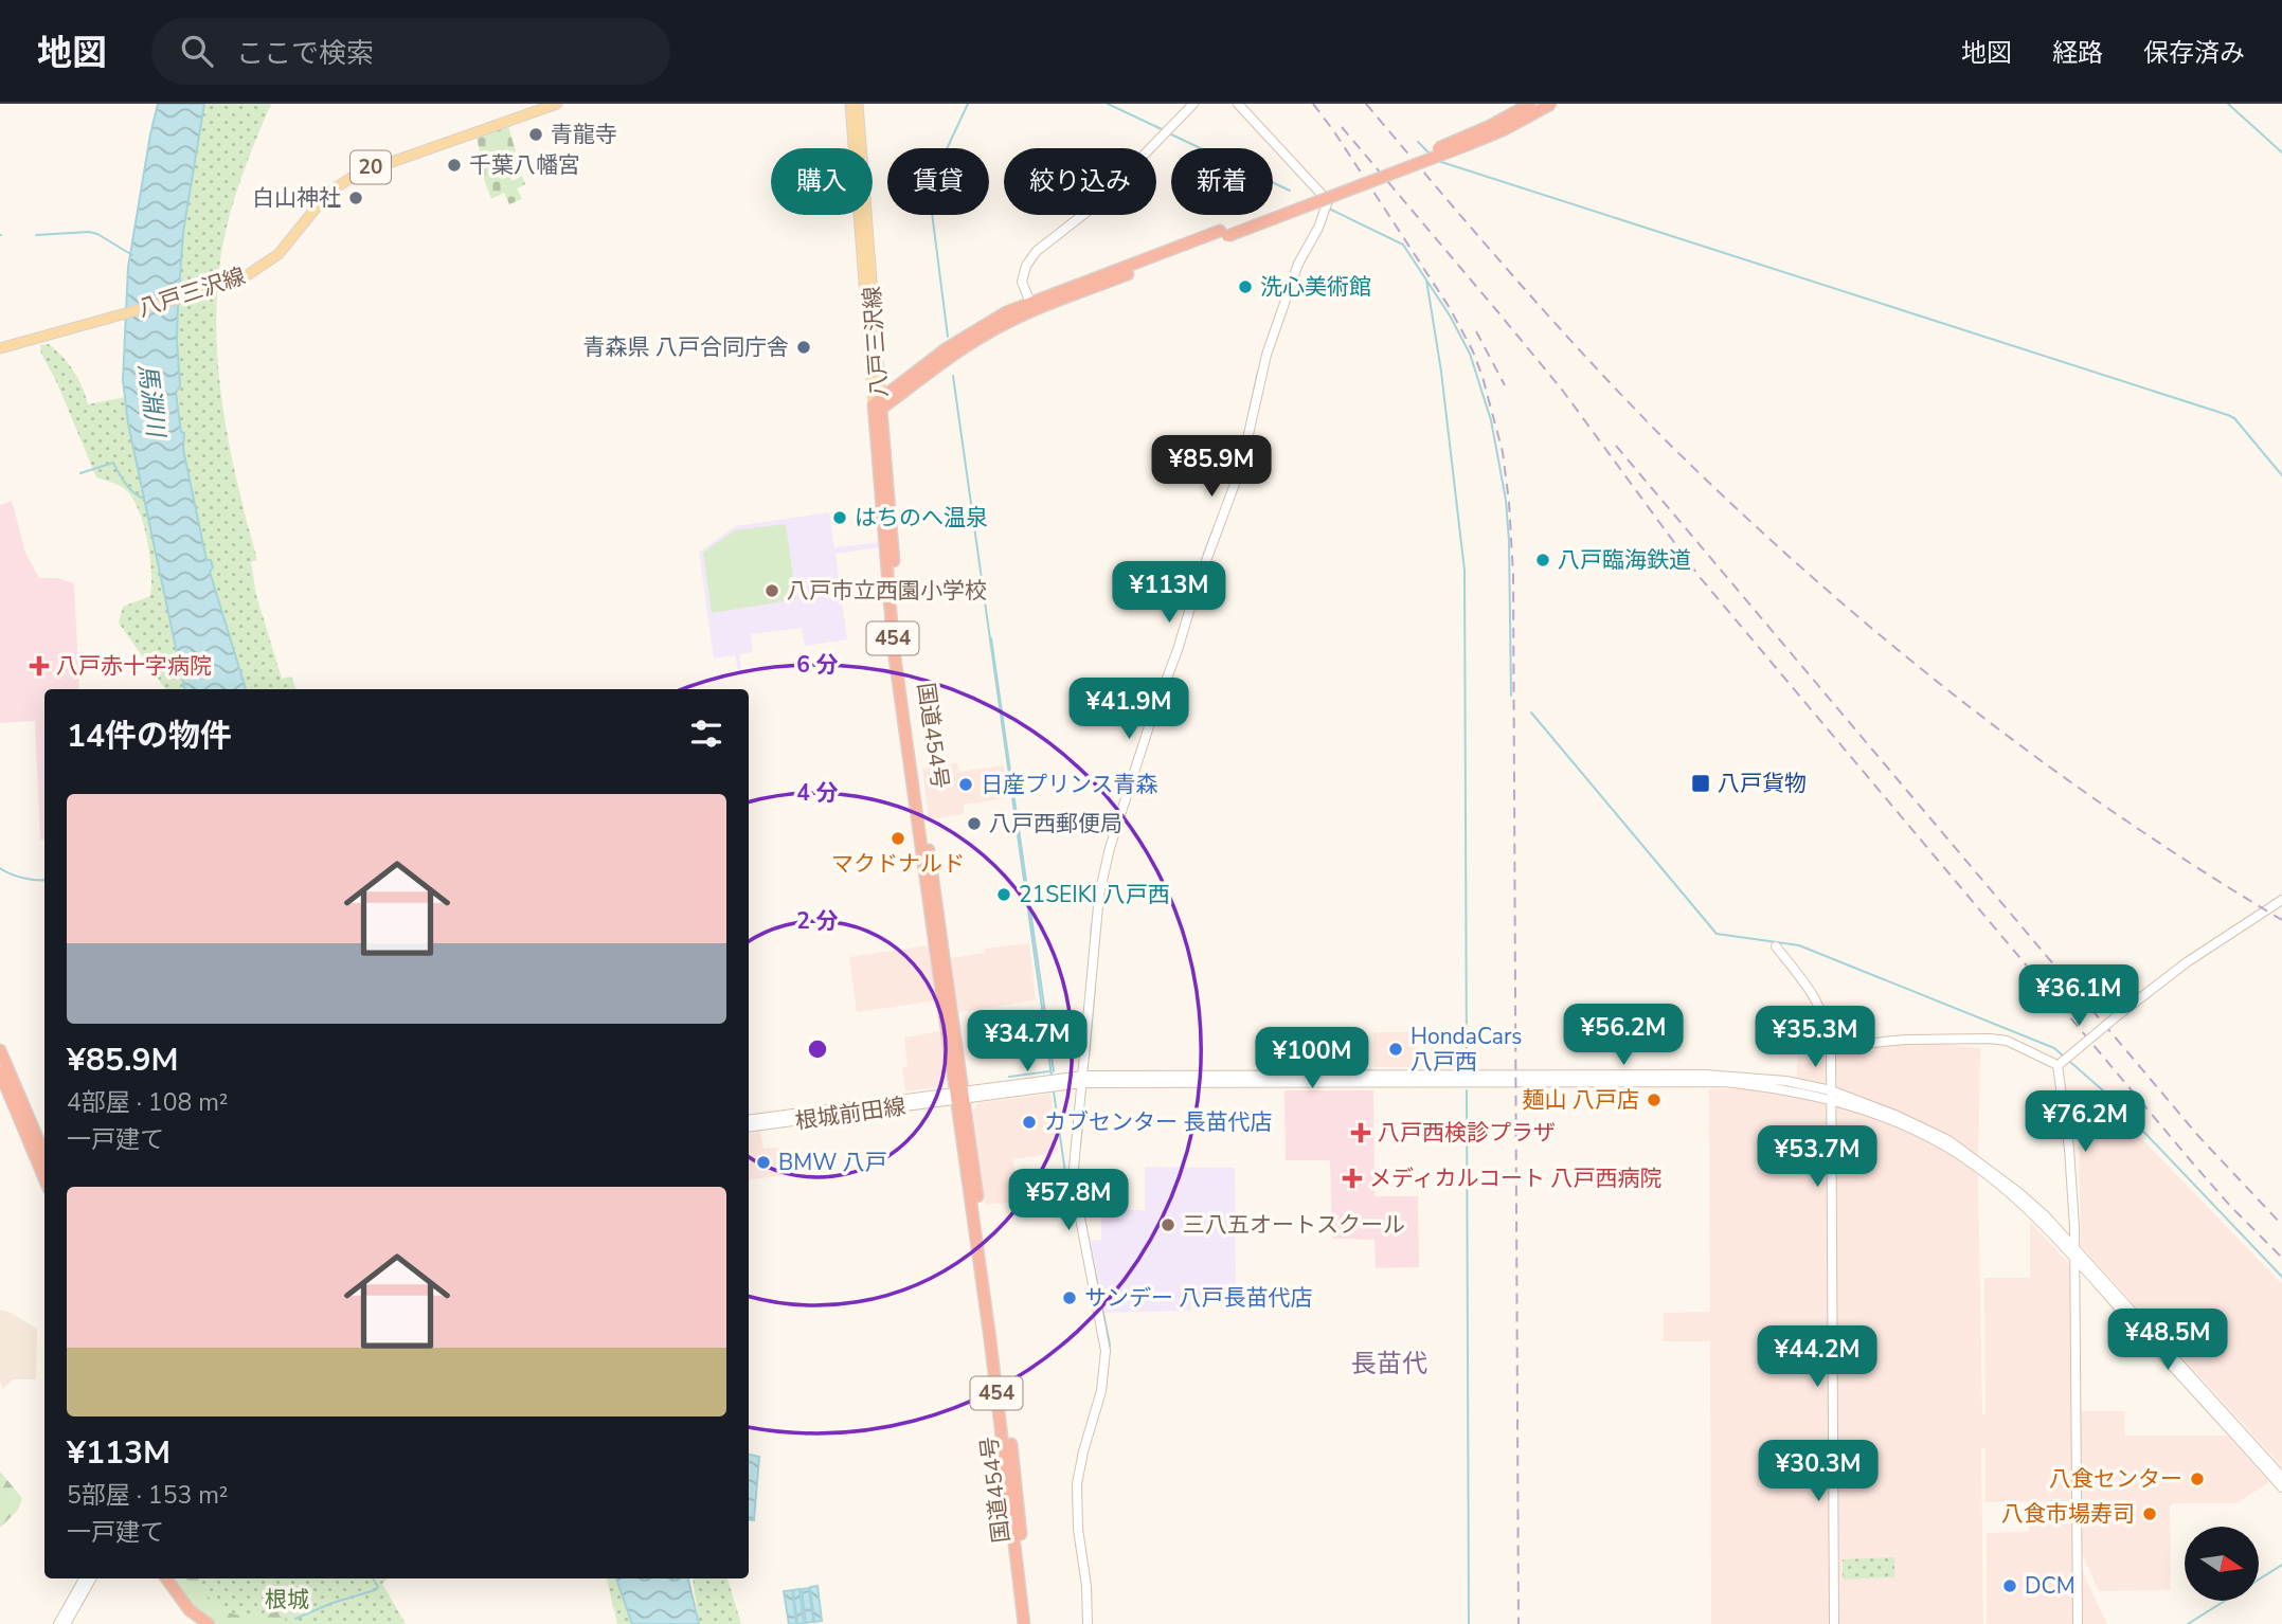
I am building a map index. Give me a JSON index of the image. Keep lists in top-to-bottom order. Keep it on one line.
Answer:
{"streets":{"highway":["454","国道454号"],"main road":["20","八戸三沢線"],"street":["根城前田線"]},"crossings":[["八戸三沢線","国道454号"],["国道454号","根城前田線"]],"districts":["長苗代"],"water":["馬淵川"],"parks":["根城"],"places":{"other":["青龍寺","千葉八幡宮","白山神社","洗心美術館","青森県 八戸合同庁舎","はちのへ温泉","八戸臨海鉄道","八戸市立西園小学校","日産プリンス青森","八戸西郵便局","マクドナルド","21SEIKI 八戸西","HondaCars 八戸西","麺山 八戸店","カブセンター 長苗代店","BMW 八戸","三八五オートスクール","サンデー 八戸長苗代店","八食センター","八食市場寿司","DCM"],"health":["八戸赤十字病院","八戸西検診プラザ","メディカルコート 八戸西病院"],"transit":["八戸貨物"]},"north":"right","page":{"header":"地図","search":"ここで検索","nav":["地図","経路","保存済み"],"chip":["購入","賃貸","絞り込み","新着"],"price":["¥85.9M","¥113M","¥41.9M","¥36.1M","¥56.2M","¥35.3M","¥34.7M","¥100M","¥76.2M","¥53.7M","¥57.8M","¥48.5M","¥44.2M","¥30.3M"],"heading":"14件の物件","list":[{"name":"¥85.9M","note":"4部屋 · 108 m² · 一戸建て"},{"name":"¥113M","note":"5部屋 · 153 m² · 一戸建て"}]},"rings":["6 分","4 分","2 分"]}
